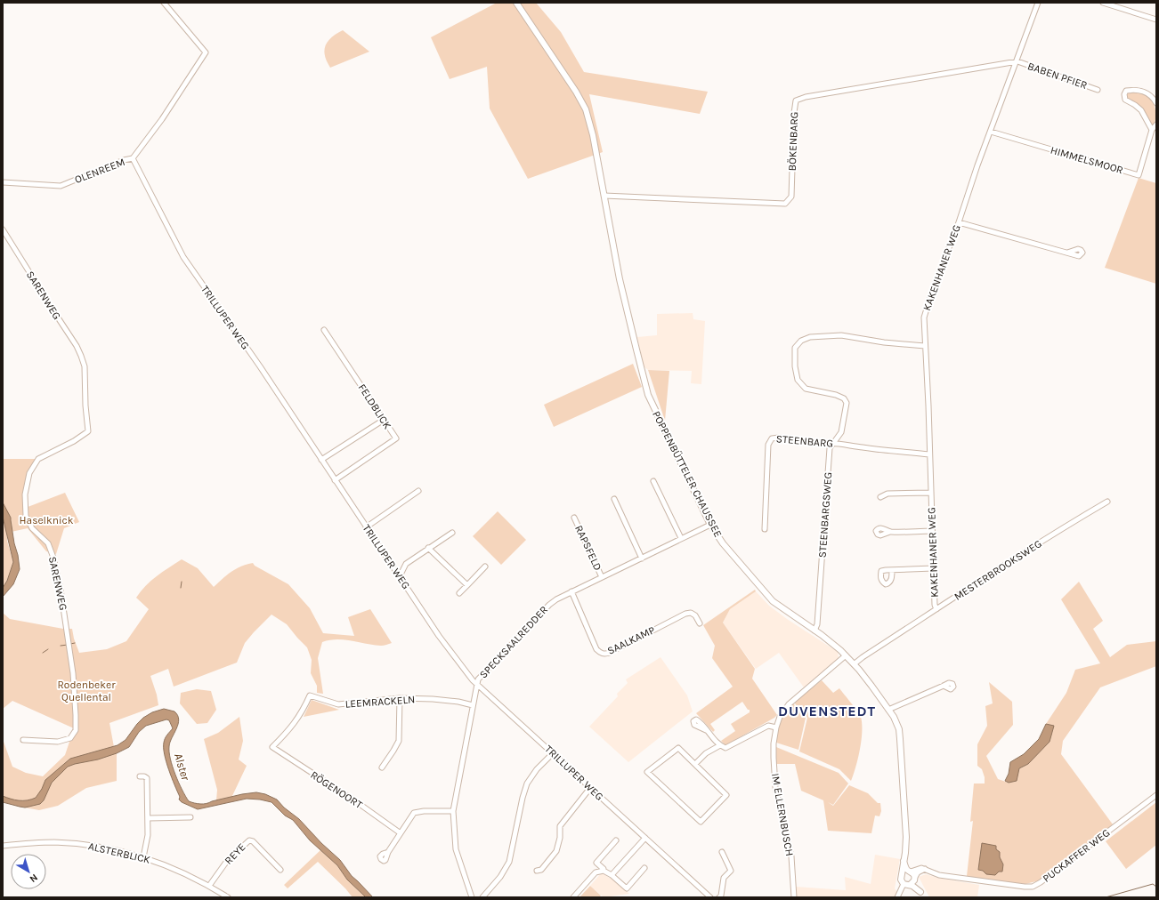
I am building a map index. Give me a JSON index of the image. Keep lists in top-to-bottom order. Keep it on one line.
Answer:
{"streets":{"main road":["POPPENBÜTTELER CHAUSSEE"],"street":["BABEN PFIER","BÖKENBARG","HIMMELSMOOR","OLENREEM","KAKENHANER WEG","SARENWEG","TRILLUPER WEG","FELDBLICK","STEENBARG","STEENBARGSWEG","RAPSFELD","MESTERBROOKSWEG","SAALKAMP","SPECKSAALREDDER","LEEMRACKELN","RÖGENOORT","IM ELLERNBUSCH","ALSTERBLICK","REYE","PUCKAFFER WEG"]},"crossings":[["BABEN PFIER","BÖKENBARG"],["BABEN PFIER","KAKENHANER WEG"],["BÖKENBARG","KAKENHANER WEG"],["BÖKENBARG","POPPENBÜTTELER CHAUSSEE"],["HIMMELSMOOR","KAKENHANER WEG"],["OLENREEM","TRILLUPER WEG"],["KAKENHANER WEG","STEENBARG"],["KAKENHANER WEG","STEENBARGSWEG"],["KAKENHANER WEG","MESTERBROOKSWEG"],["TRILLUPER WEG","FELDBLICK"],["TRILLUPER WEG","SPECKSAALREDDER"],["STEENBARG","STEENBARGSWEG"],["POPPENBÜTTELER CHAUSSEE","STEENBARGSWEG"],["POPPENBÜTTELER CHAUSSEE","MESTERBROOKSWEG"],["POPPENBÜTTELER CHAUSSEE","SPECKSAALREDDER"],["POPPENBÜTTELER CHAUSSEE","IM ELLERNBUSCH"],["RAPSFELD","SPECKSAALREDDER"],["SAALKAMP","SPECKSAALREDDER"],["SPECKSAALREDDER","LEEMRACKELN"],["LEEMRACKELN","RÖGENOORT"],["ALSTERBLICK","REYE"]],"districts":["DUVENSTEDT"],"water":["Alster"],"parks":["Haselknick","Rodenbeker Quellental"],"north":"bottom right"}
